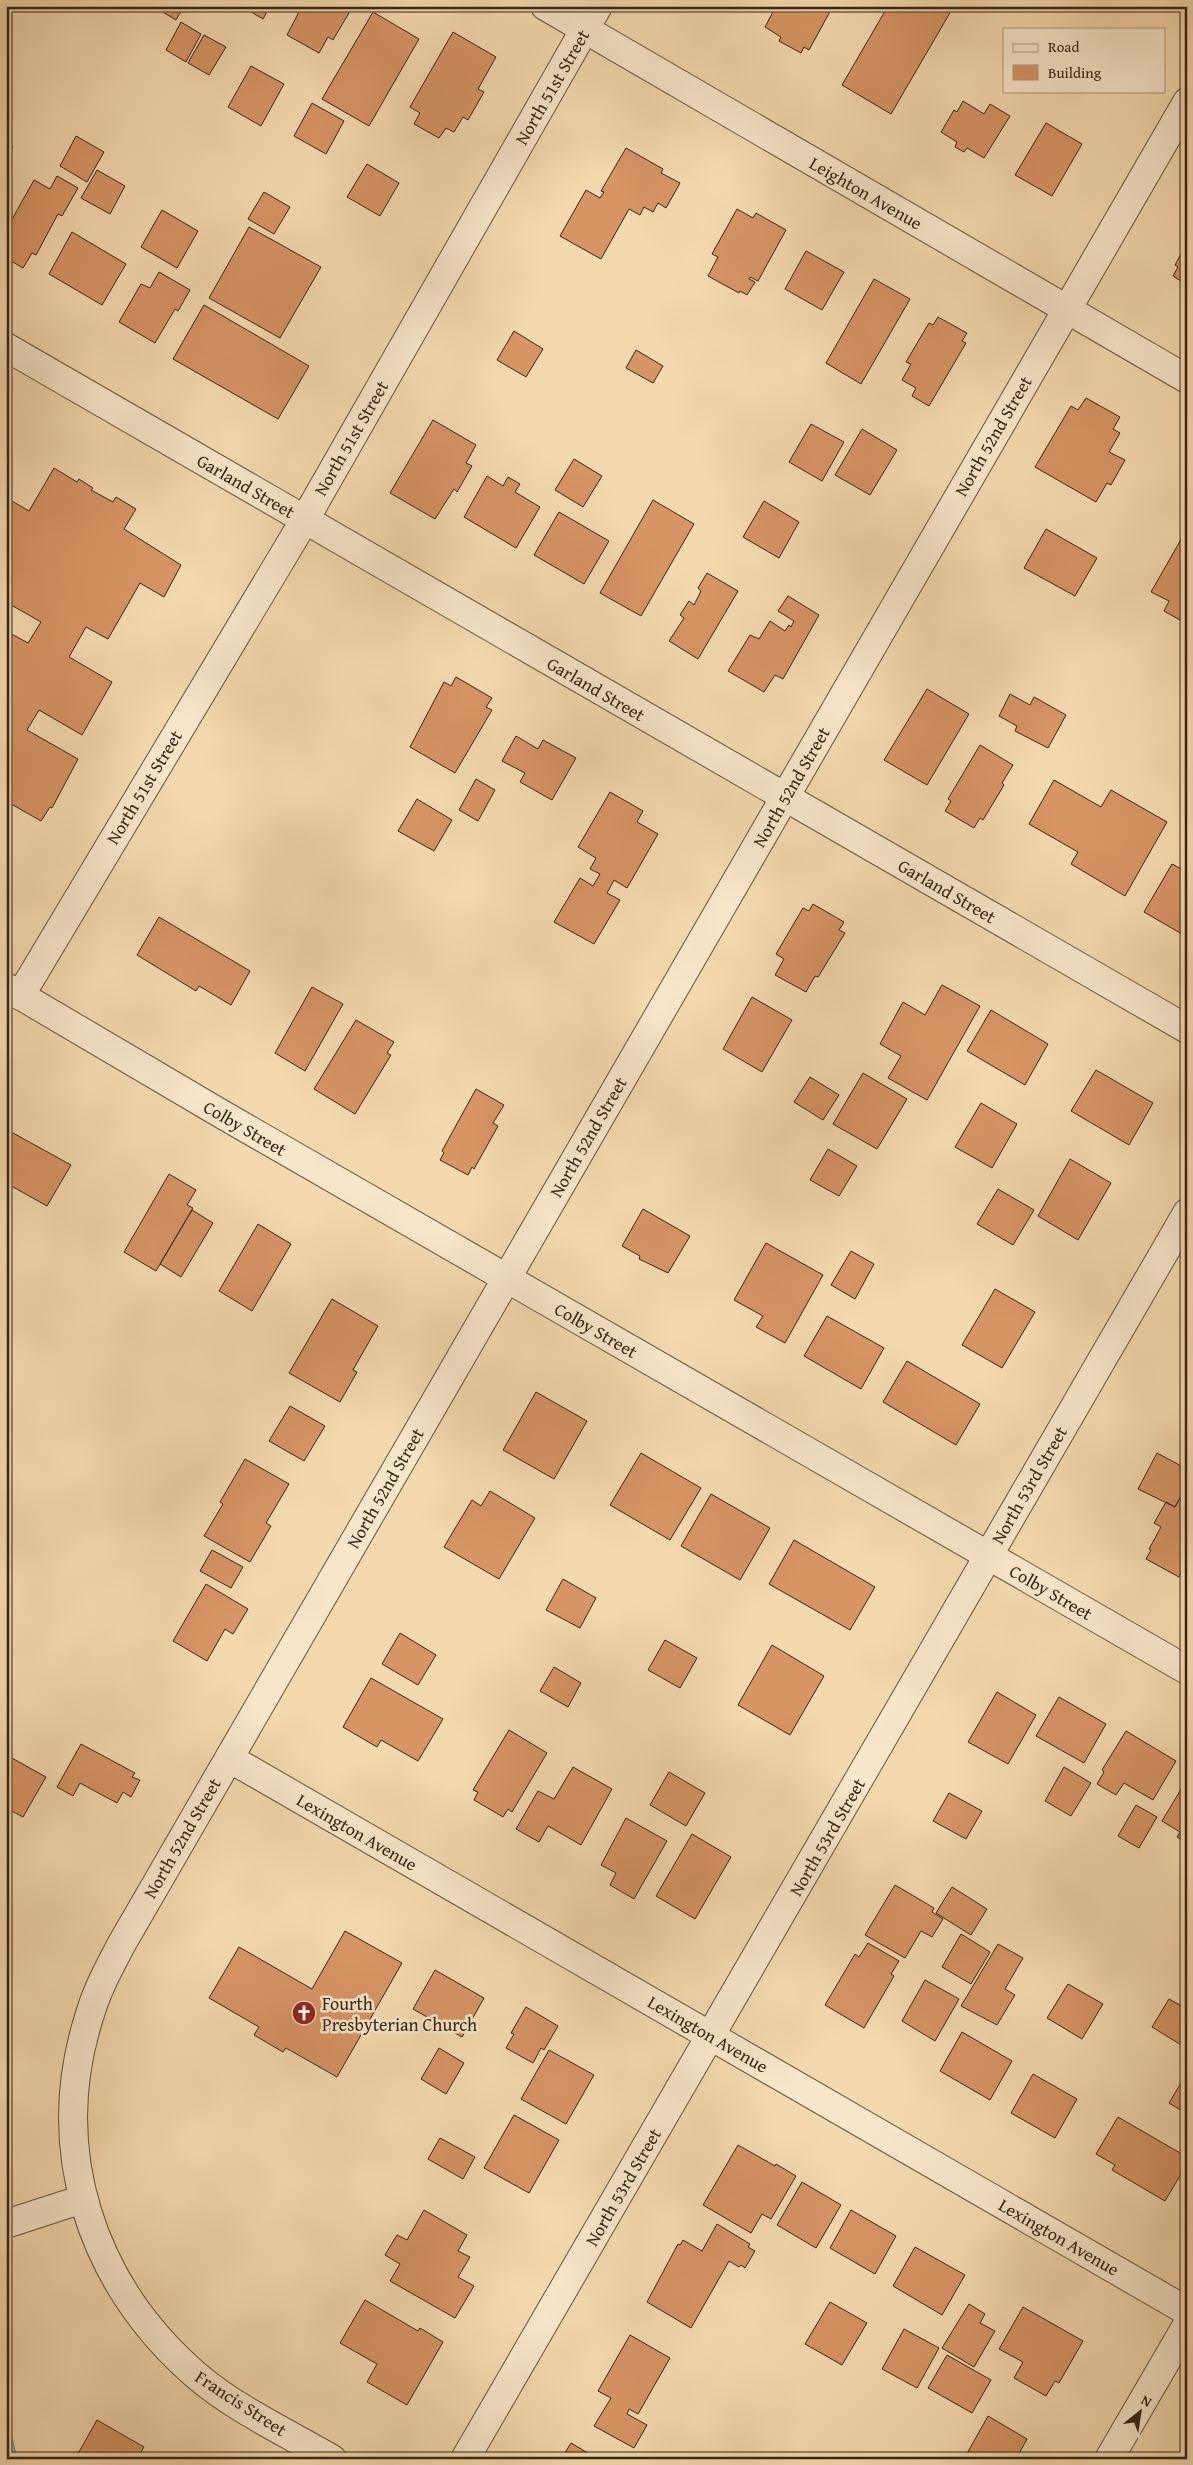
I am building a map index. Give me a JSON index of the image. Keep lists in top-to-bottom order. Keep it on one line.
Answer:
{"streets":{"street":["North 51st Street","Leighton Avenue","North 52nd Street","Garland Street","Colby Street","North 53rd Street","Lexington Avenue","Francis Street"]},"crossings":[["North 51st Street","Leighton Avenue"],["North 51st Street","Garland Street"],["North 51st Street","Colby Street"],["Leighton Avenue","North 52nd Street"],["North 52nd Street","Garland Street"],["North 52nd Street","Colby Street"],["North 52nd Street","Lexington Avenue"],["North 52nd Street","Francis Street"],["Colby Street","North 53rd Street"],["North 53rd Street","Lexington Avenue"]],"places":{"church":["Fourth Presbyterian Church"]},"legend":["Road","Building"],"north":"top right"}
